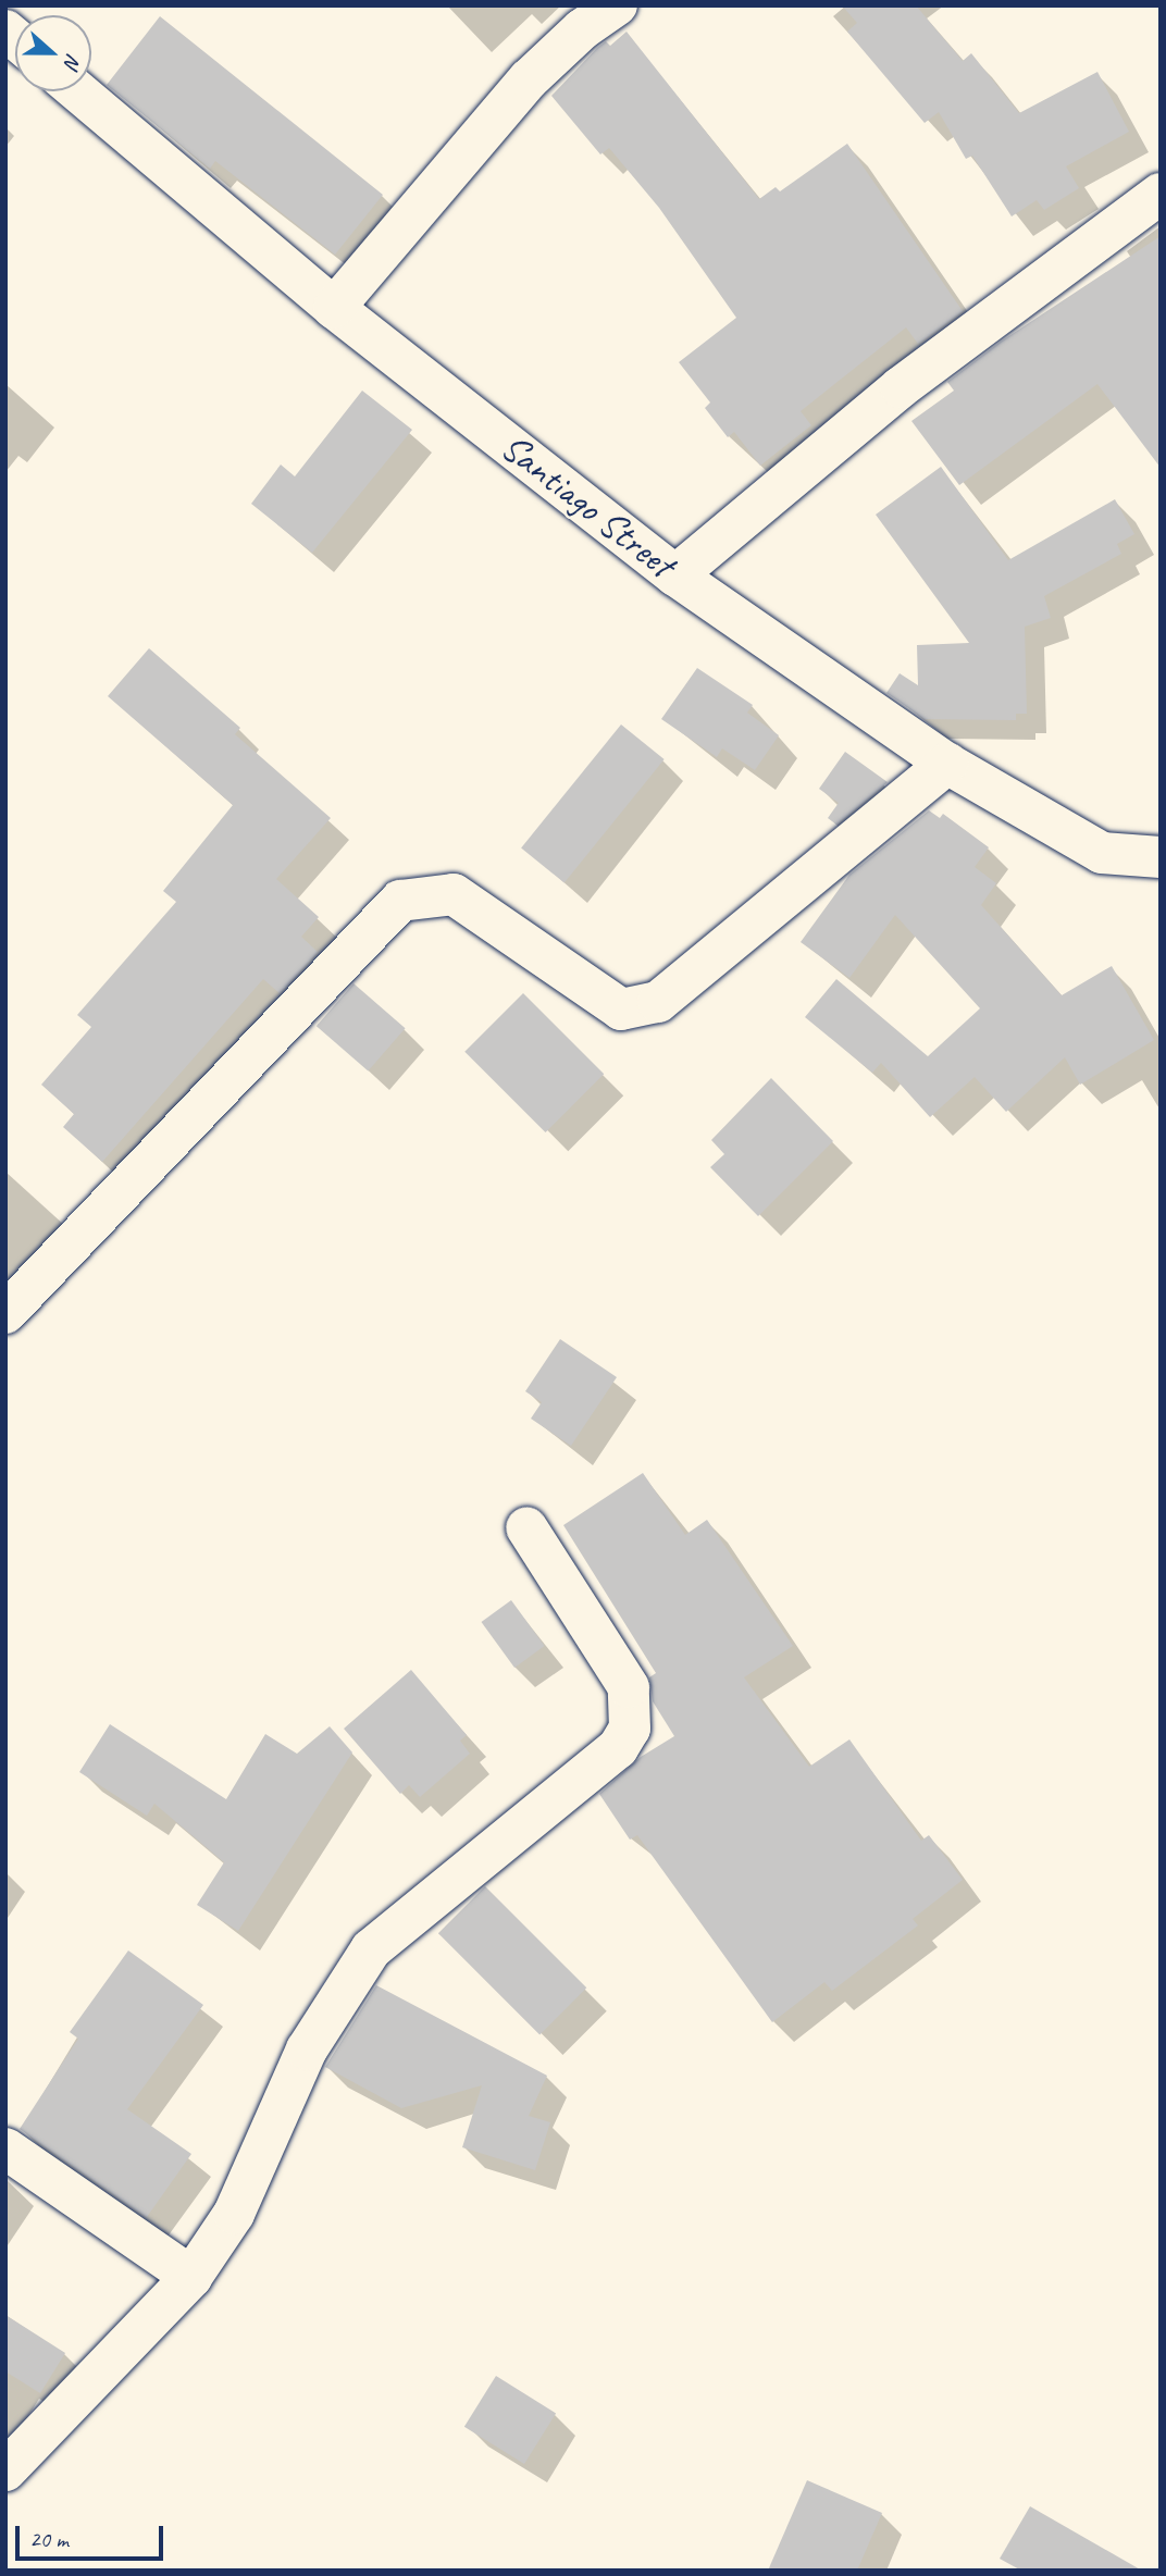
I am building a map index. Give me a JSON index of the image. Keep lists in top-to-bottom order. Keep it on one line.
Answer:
{"streets":{"street":["Santiago Street"]},"scale_bar":"20 m","north":"right"}
